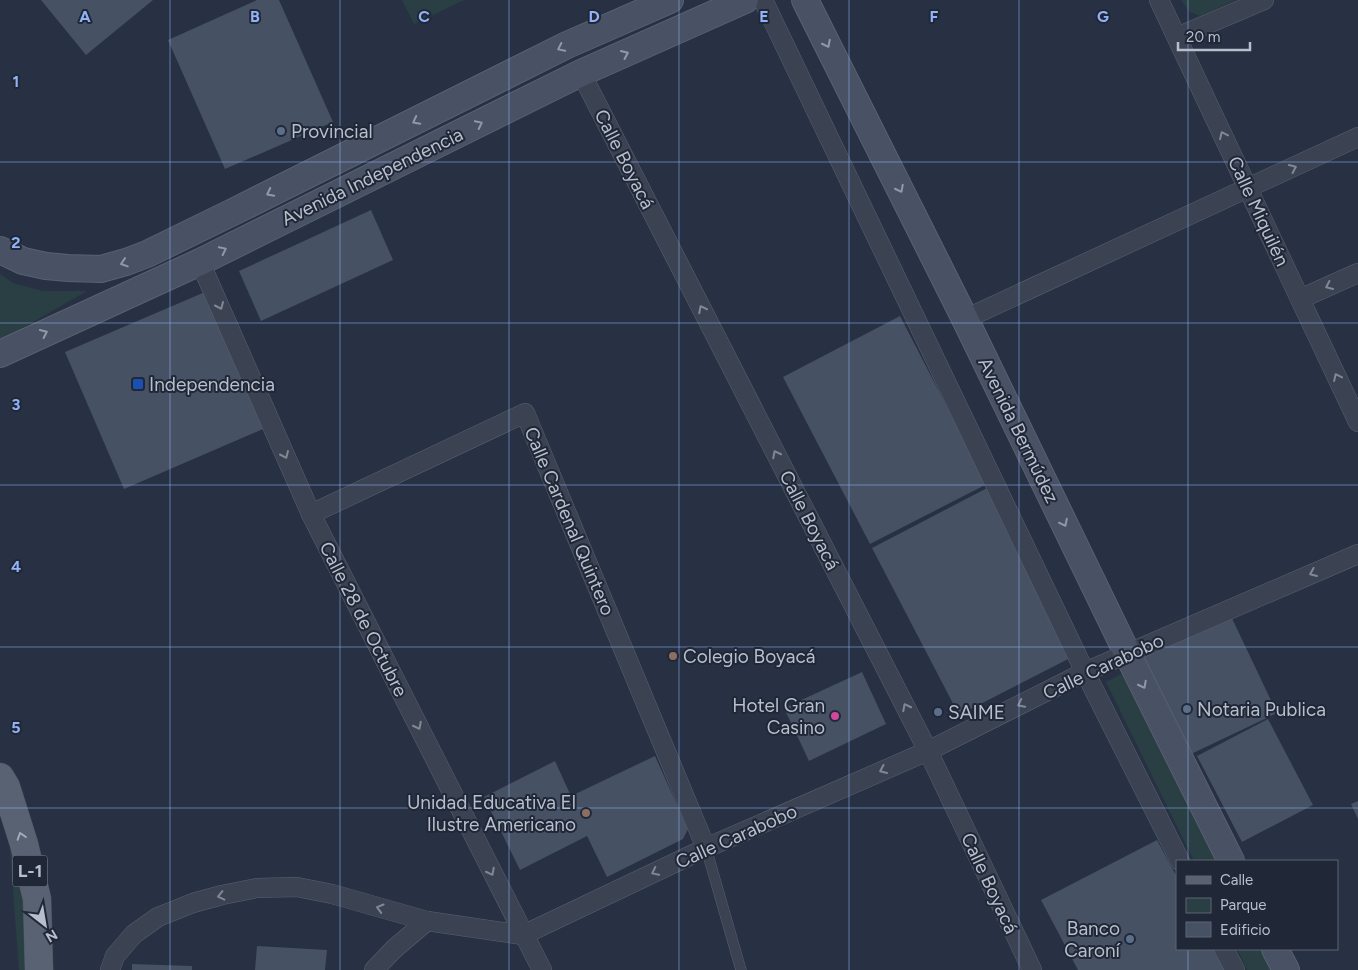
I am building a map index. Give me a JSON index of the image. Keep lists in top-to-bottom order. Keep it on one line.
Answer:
{"streets":{"main road":["L-1"],"street":["Calle Boyacá","Avenida Independencia","Calle Miquilén","Avenida Bermúdez","Calle Cardenal Quintero","Calle 28 de Octubre","Calle Carabobo"]},"crossings":[["Calle Boyacá","Avenida Independencia"],["Calle Boyacá","Calle Carabobo"],["Avenida Independencia","Calle 28 de Octubre"],["Avenida Bermúdez","Calle Carabobo"],["Calle Cardenal Quintero","Calle 28 de Octubre"],["Calle Cardenal Quintero","Calle Carabobo"],["Calle 28 de Octubre","Calle Carabobo"]],"one_way":["Calle Boyacá","Calle Miquilén","Calle 28 de Octubre","Calle Carabobo"],"places":{"other":["Provincial","Colegio Boyacá","Notaria Publica","SAIME","Hotel Gran Casino","Unidad Educativa El Ilustre Americano","Banco Caroní"],"transit":["Independencia"]},"legend":["Calle","Parque","Edificio"],"scale_bar":"20 m","north":"bottom right","grid":{"columns":["A","B","C","D","E","F","G"],"rows":["1","2","3","4","5"]}}
